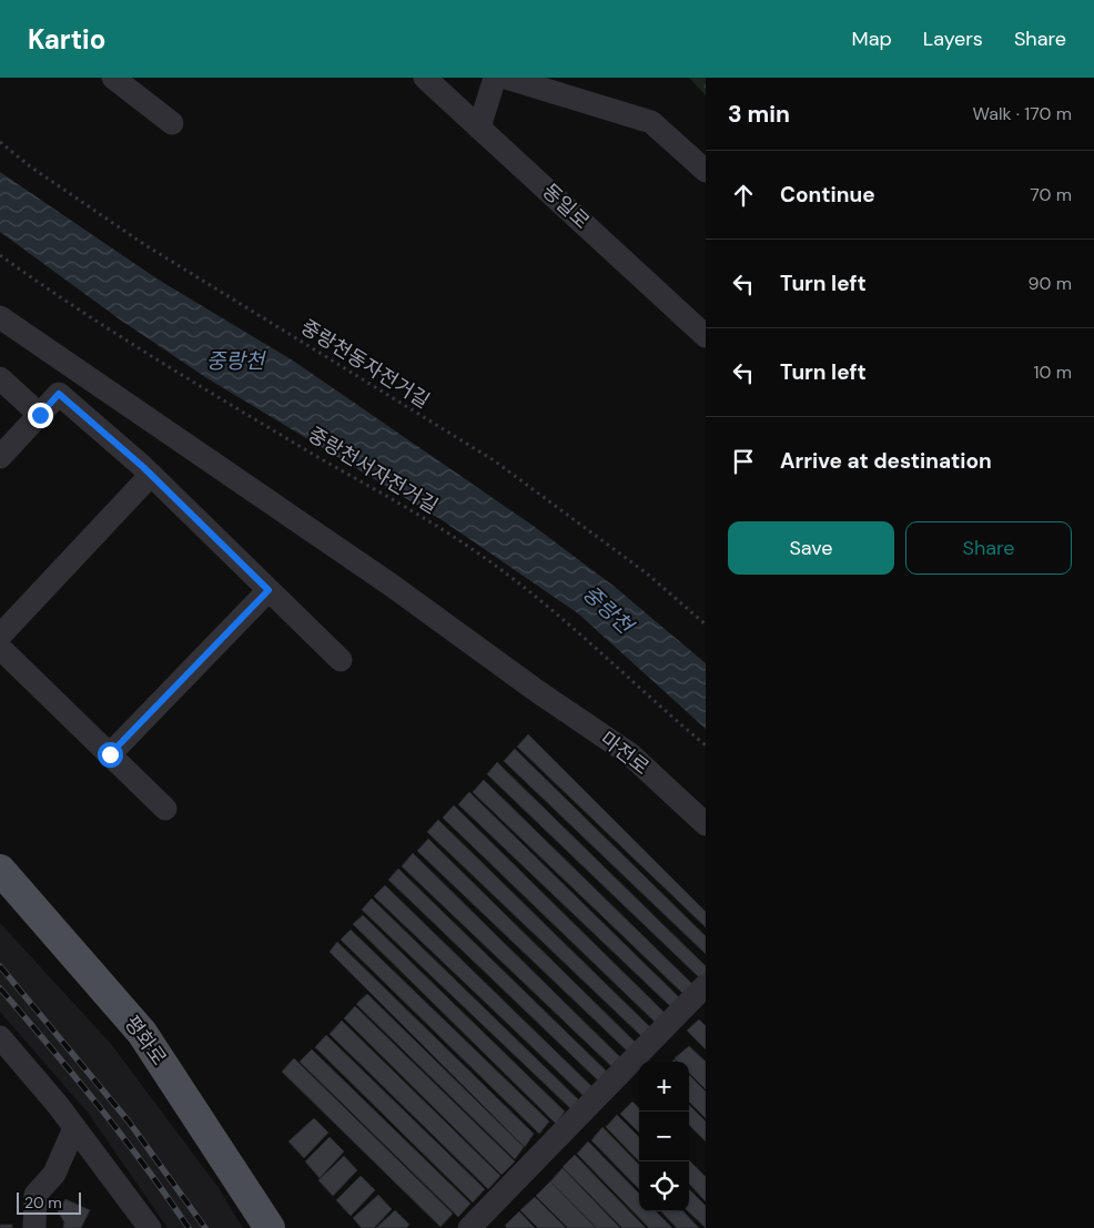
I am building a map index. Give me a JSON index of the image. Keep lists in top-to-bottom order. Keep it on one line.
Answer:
{"streets":{"main road":["평화로"],"street":["동일로","마전로"],"path":["중랑천동자전거길","중랑천서자전거길"]},"water":["중랑천"],"scale_bar":"20 m","page":{"header":"Kartio","nav":["Map","Layers","Share"],"heading":["3 min","Walk · 170 m"],"list":[["Continue","70 m"],["Turn left","90 m"],["Turn left","10 m"],"Arrive at destination"],"buttons":["Save","Share"],"map_buttons":["+","−"],"scale":"20 m"}}
